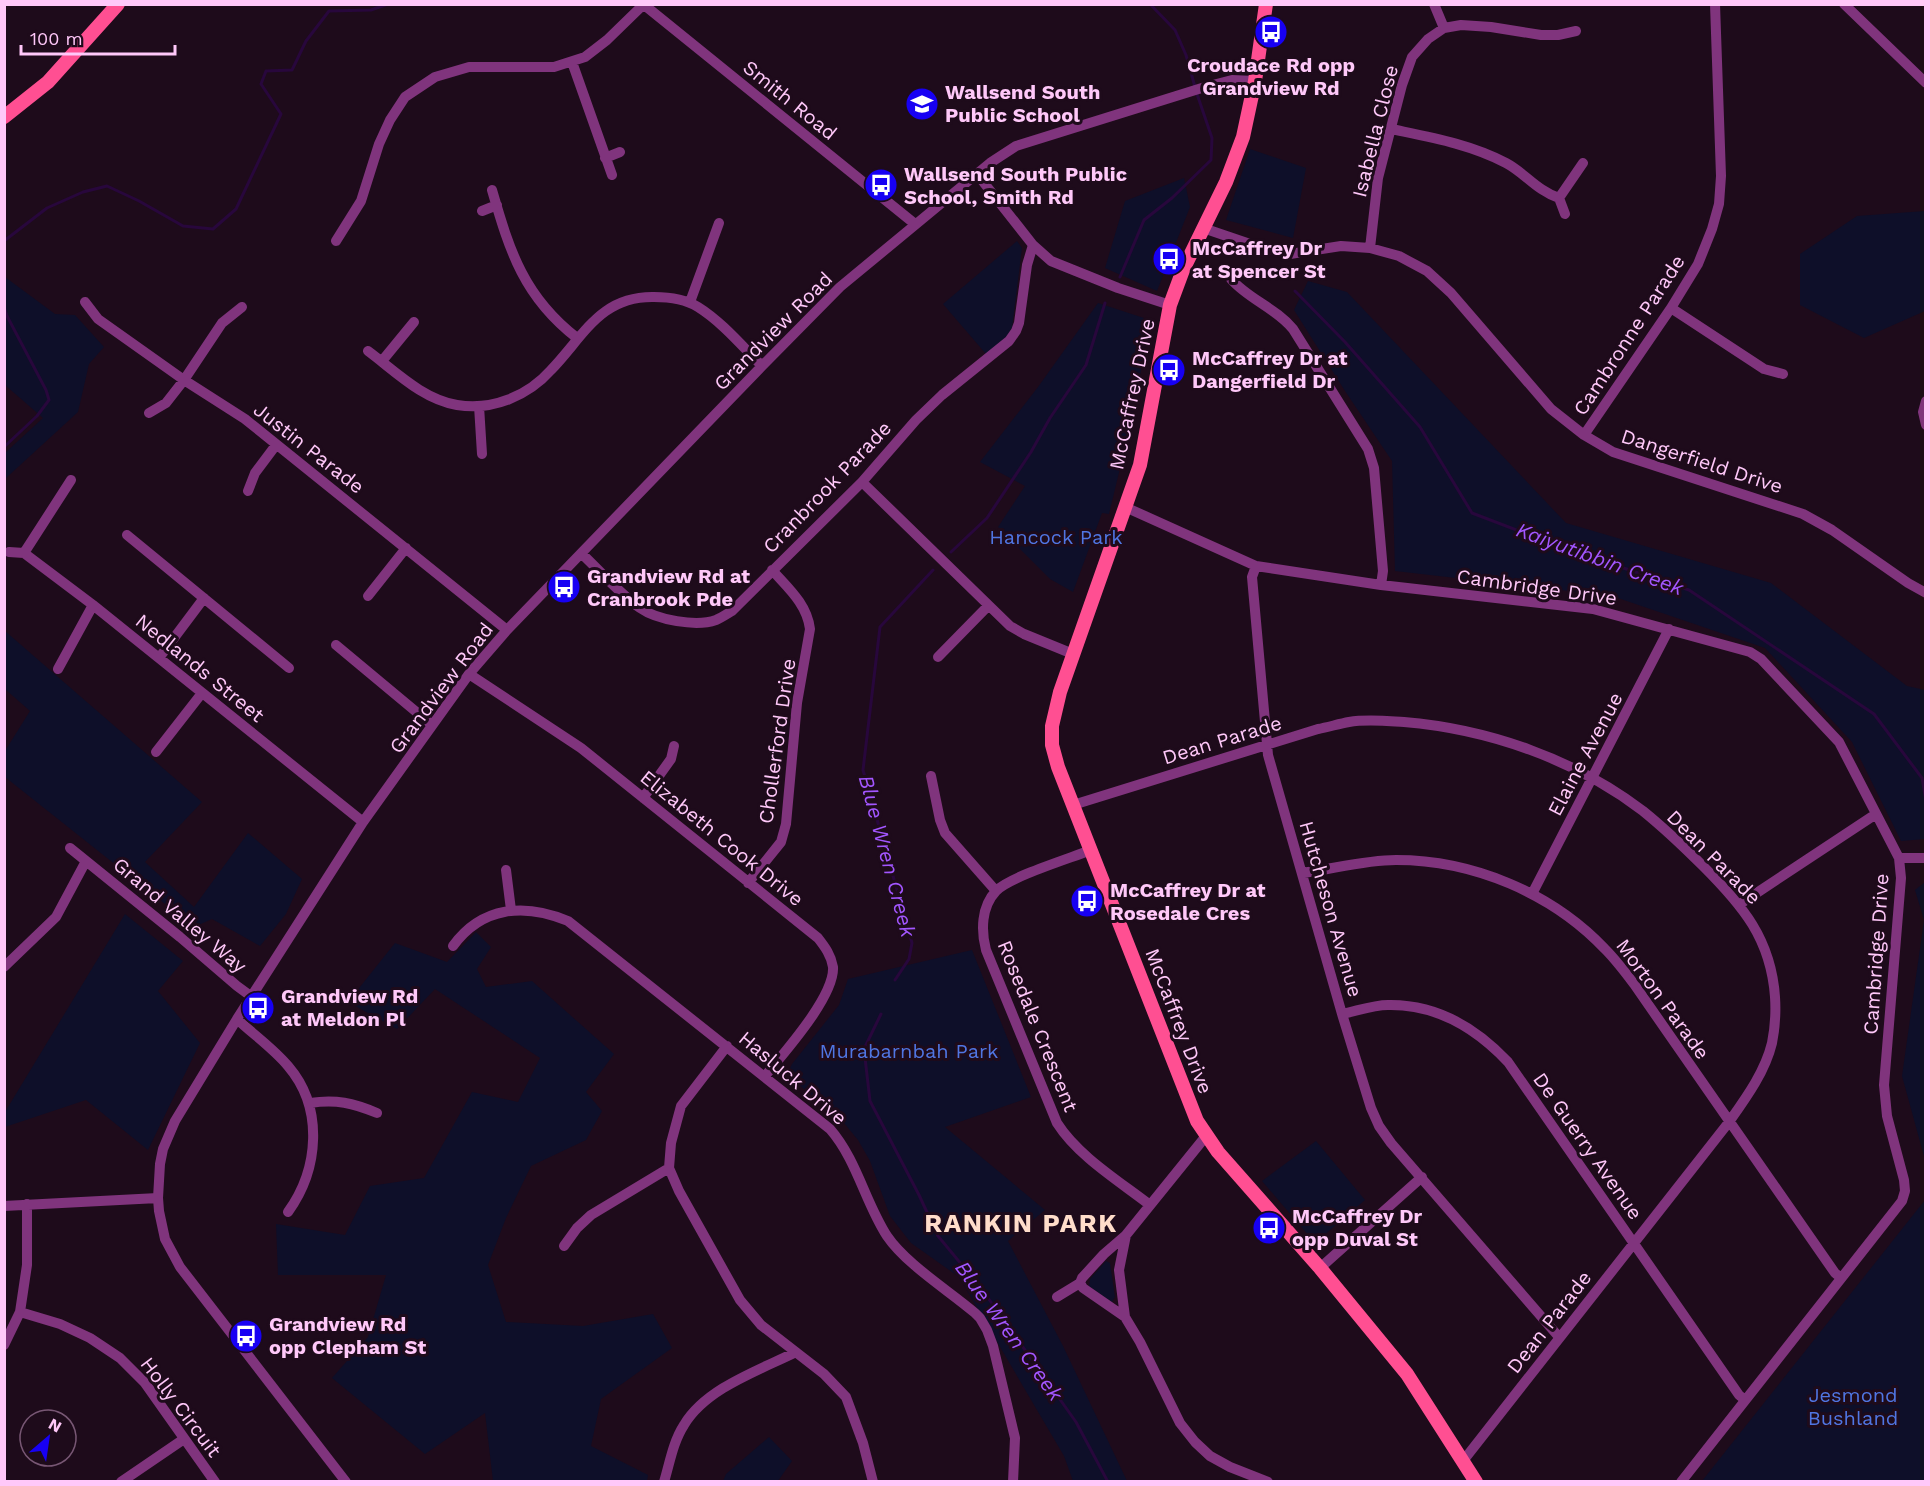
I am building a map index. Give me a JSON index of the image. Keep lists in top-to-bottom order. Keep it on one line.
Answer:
{"streets":{"main road":["McCaffrey Drive"],"street":["Smith Road","Isabella Close","Grandview Road","Cambronne Parade","Justin Parade","Dangerfield Drive","Cranbrook Parade","Cambridge Drive","Nedlands Street","Dean Parade","Chollerford Drive","Elaine Avenue","Elizabeth Cook Drive","Hutcheson Avenue","Grand Valley Way","Morton Parade","Rosedale Crescent","Hasluck Drive","De Guerry Avenue","Holly Circuit"]},"crossings":[["Smith Road","Grandview Road"],["Isabella Close","Dangerfield Drive"],["Grandview Road","McCaffrey Drive"],["Grandview Road","Justin Parade"],["Grandview Road","Cranbrook Parade"],["Grandview Road","Nedlands Street"],["Grandview Road","Elizabeth Cook Drive"],["Grandview Road","Grand Valley Way"],["Cambronne Parade","Dangerfield Drive"],["McCaffrey Drive","Dangerfield Drive"],["McCaffrey Drive","Dean Parade"],["Cranbrook Parade","Chollerford Drive"],["Cambridge Drive","Elaine Avenue"],["Cambridge Drive","Hutcheson Avenue"],["Cambridge Drive","Morton Parade"],["Cambridge Drive","De Guerry Avenue"],["Dean Parade","Elaine Avenue"],["Dean Parade","Hutcheson Avenue"],["Dean Parade","Morton Parade"],["Dean Parade","De Guerry Avenue"],["Chollerford Drive","Elizabeth Cook Drive"],["Elaine Avenue","Morton Parade"],["Elizabeth Cook Drive","Hasluck Drive"],["Hutcheson Avenue","Morton Parade"],["Hutcheson Avenue","De Guerry Avenue"]],"districts":["RANKIN PARK"],"water":["Kaiyutibbin Creek","Blue Wren Creek"],"parks":["Hancock Park","Murabarnbah Park","Jesmond Bushland"],"places":{"bus stop":["Croudace Rd opp Grandview Rd","Wallsend South Public School, Smith Rd","McCaffrey Dr at Spencer St","McCaffrey Dr at Dangerfield Dr","Grandview Rd at Cranbrook Pde","McCaffrey Dr at Rosedale Cres","Grandview Rd at Meldon Pl","McCaffrey Dr opp Duval St","Grandview Rd opp Clepham St"],"school or university":["Wallsend South Public School"]},"scale_bar":"100 m","north":"top right"}
